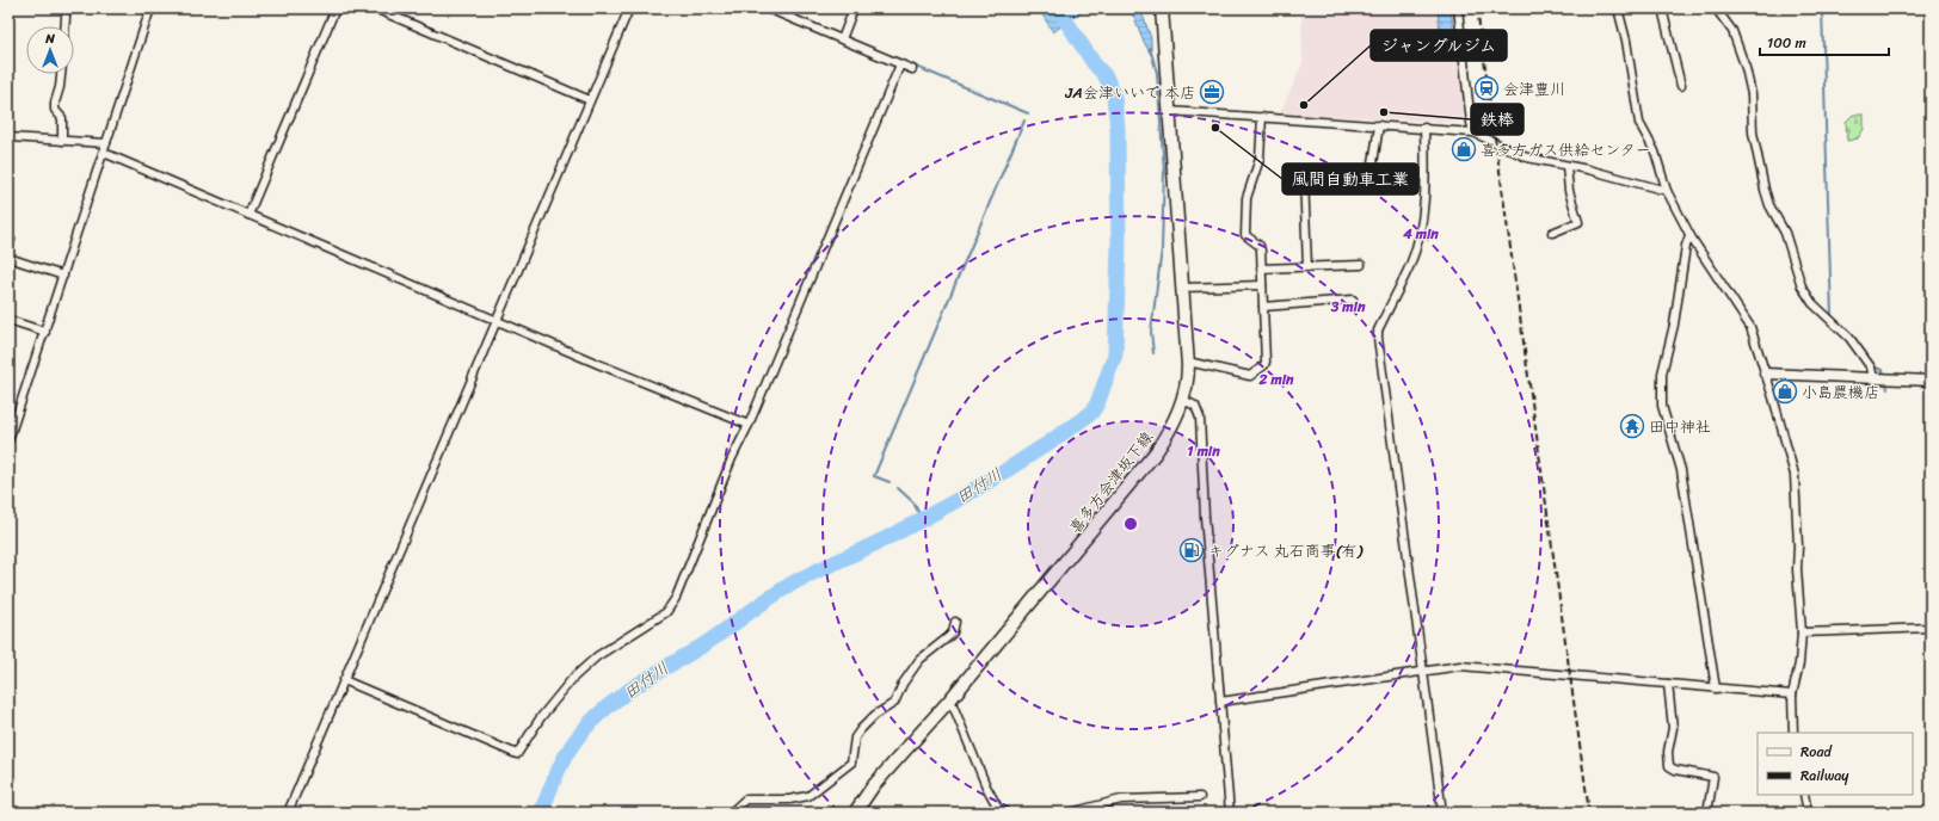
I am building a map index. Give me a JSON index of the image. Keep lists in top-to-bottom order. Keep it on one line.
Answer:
{"streets":{"main road":["喜多方会津坂下線"]},"water":["田付川"],"places":{"station":["会津豊川"],"office":["JA会津いいで 本店"],"other":["ジャングルジム","鉄棒","風間自動車工業"],"shop":["喜多方ガス供給センター","小島農機店"],"temple":["田中神社"],"fuel station":["キグナス 丸石商事(有)"]},"legend":["Road","Railway"],"scale_bar":"100 m","north":"top","rings":["4 min","3 min","2 min","1 min"]}
